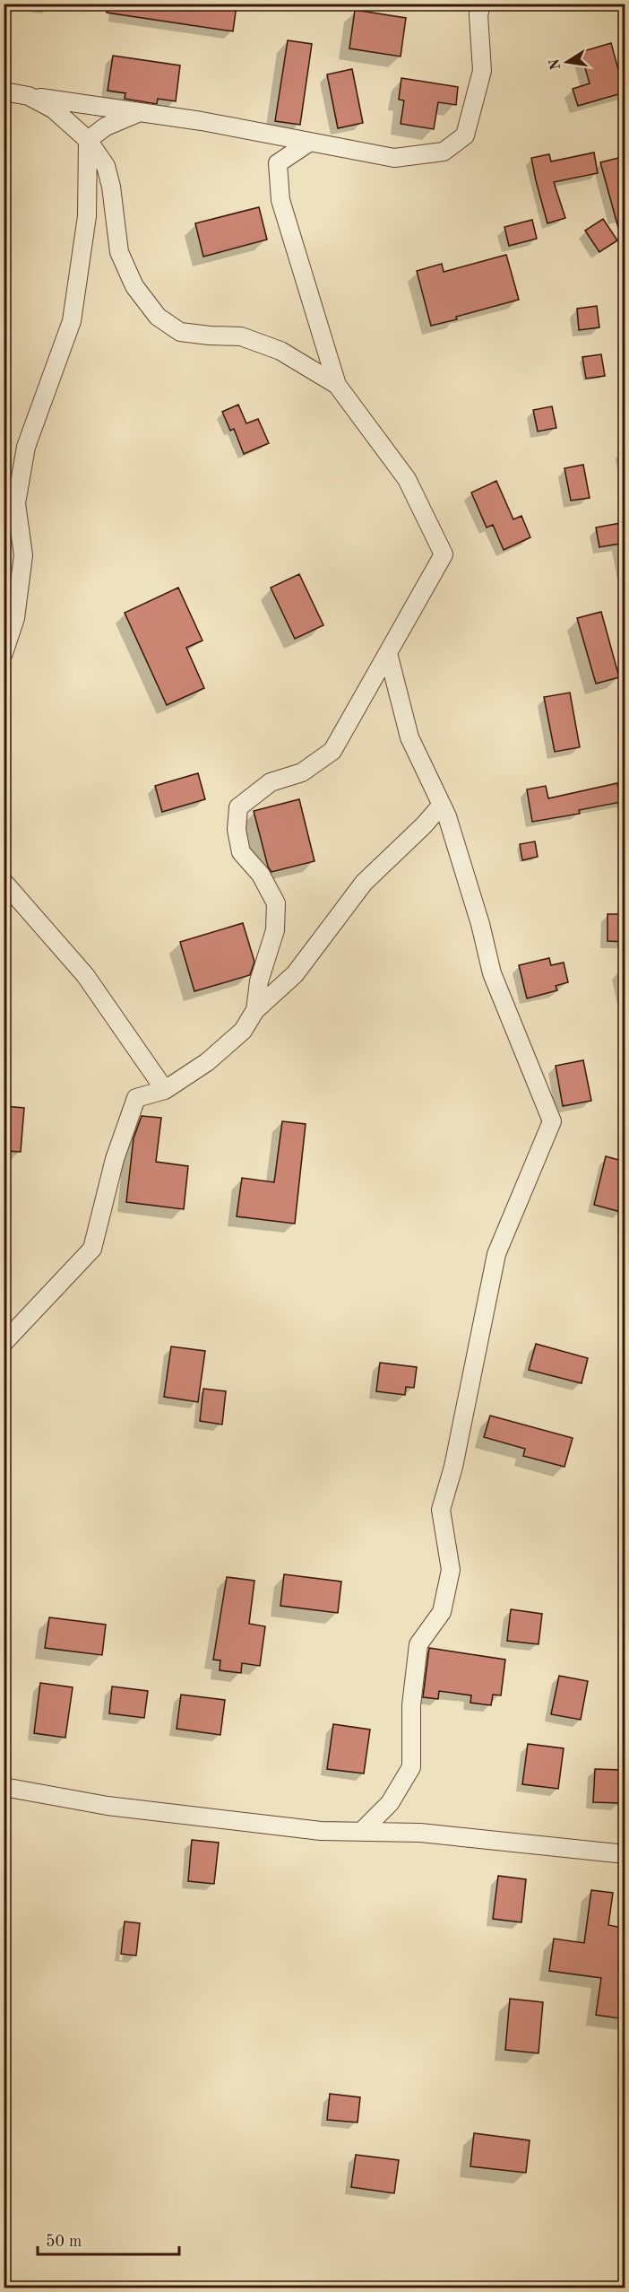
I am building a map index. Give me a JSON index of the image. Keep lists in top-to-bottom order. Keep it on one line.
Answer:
{"scale_bar":"50 m","north":"left"}
